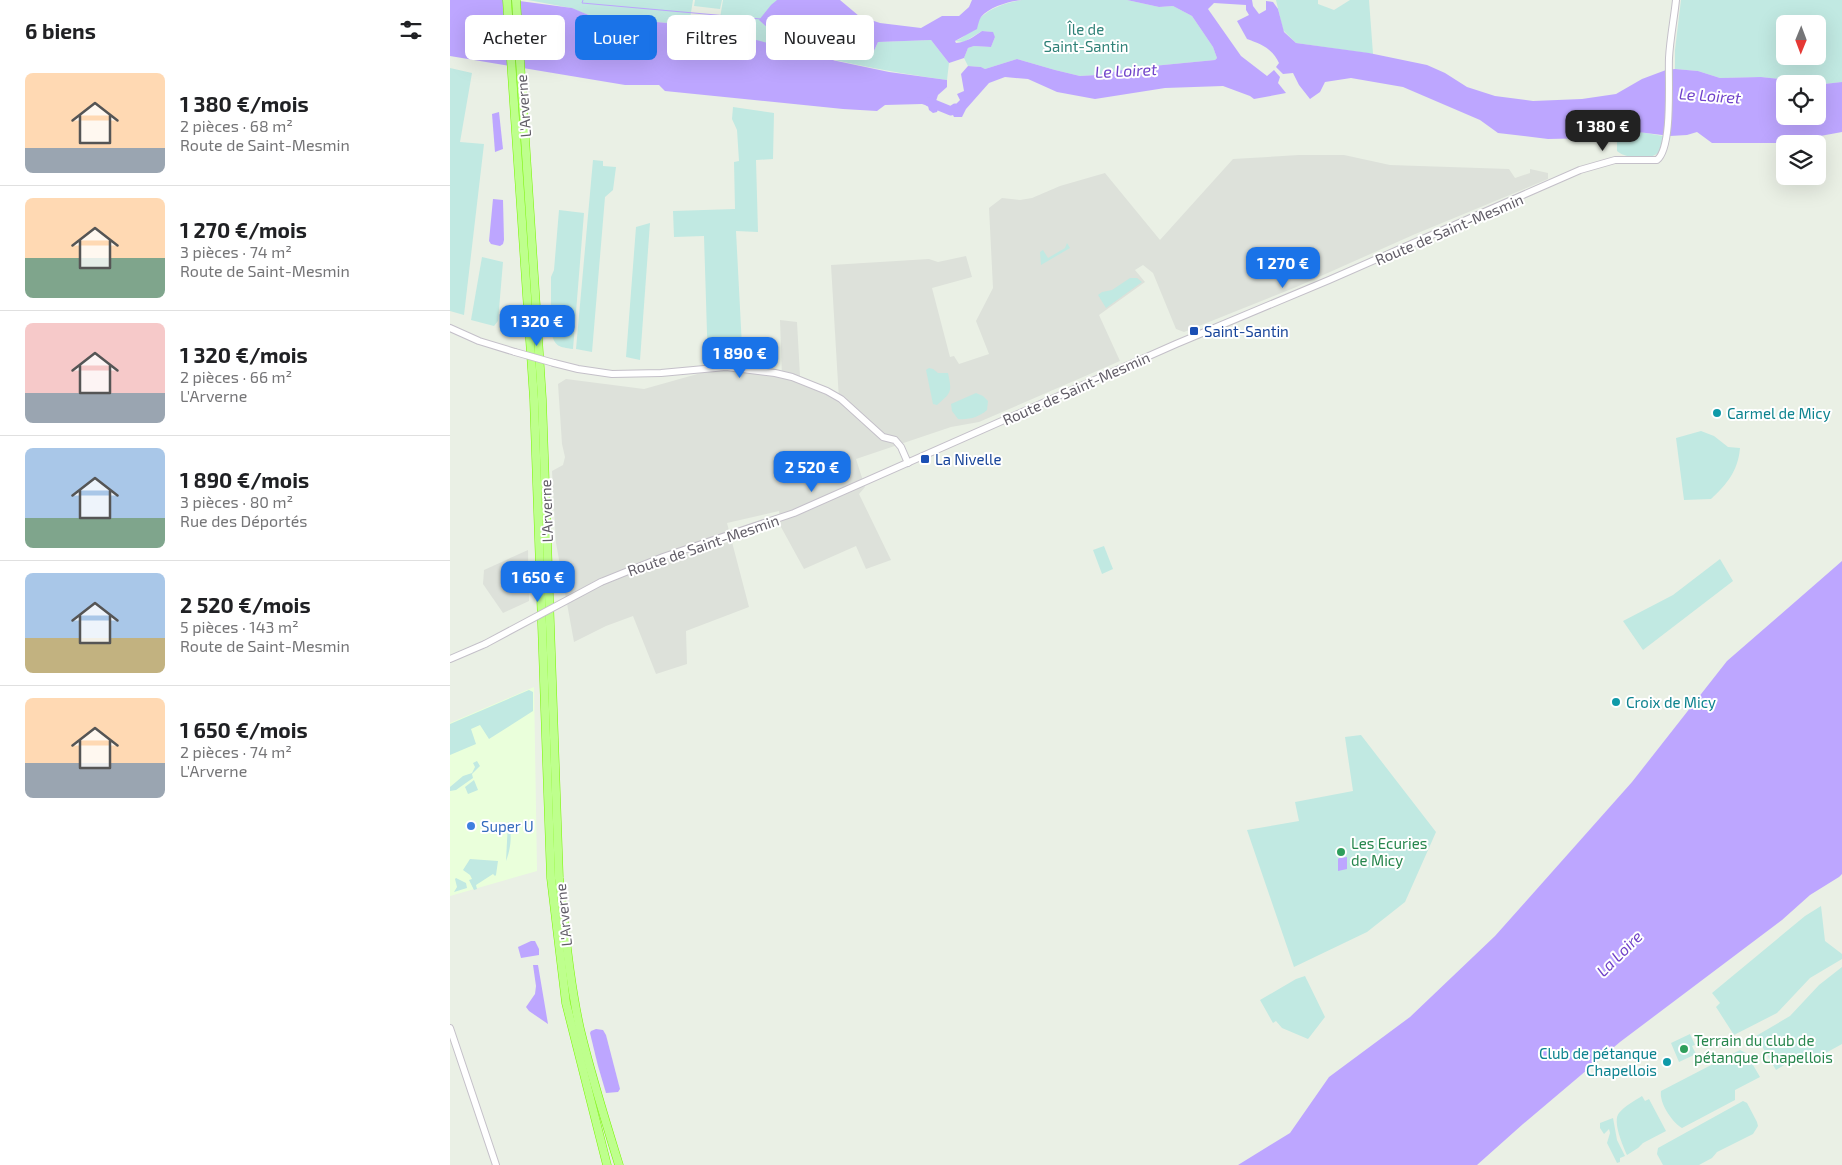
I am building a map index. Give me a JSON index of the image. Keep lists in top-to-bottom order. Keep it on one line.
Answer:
{"streets":{"highway":["L'Arverne"],"main road":["Route de Saint-Mesmin"]},"water":["Le Loiret","La Loire"],"parks":["Île de Saint-Santin"],"places":{"transit":["Saint-Santin","La Nivelle"],"other":["Carmel de Micy","Croix de Micy","Super U","Les Ecuries de Micy","Terrain du club de pétanque Chapellois","Club de pétanque Chapellois"]},"north":"bottom","page":{"heading":"6 biens","chip":["Acheter","Louer","Filtres","Nouveau"],"list":[{"name":"1 380 €/mois","note":"2 pièces · 68 m² · Route de Saint-Mesmin"},{"name":"1 270 €/mois","note":"3 pièces · 74 m² · Route de Saint-Mesmin"},{"name":"1 320 €/mois","note":"2 pièces · 66 m² · L'Arverne"},{"name":"1 890 €/mois","note":"3 pièces · 80 m² · Rue des Déportés"},{"name":"2 520 €/mois","note":"5 pièces · 143 m² · Route de Saint-Mesmin"},{"name":"1 650 €/mois","note":"2 pièces · 74 m² · L'Arverne"}],"price":["1 380 €","1 270 €","1 320 €","1 890 €","2 520 €","1 650 €"]}}
